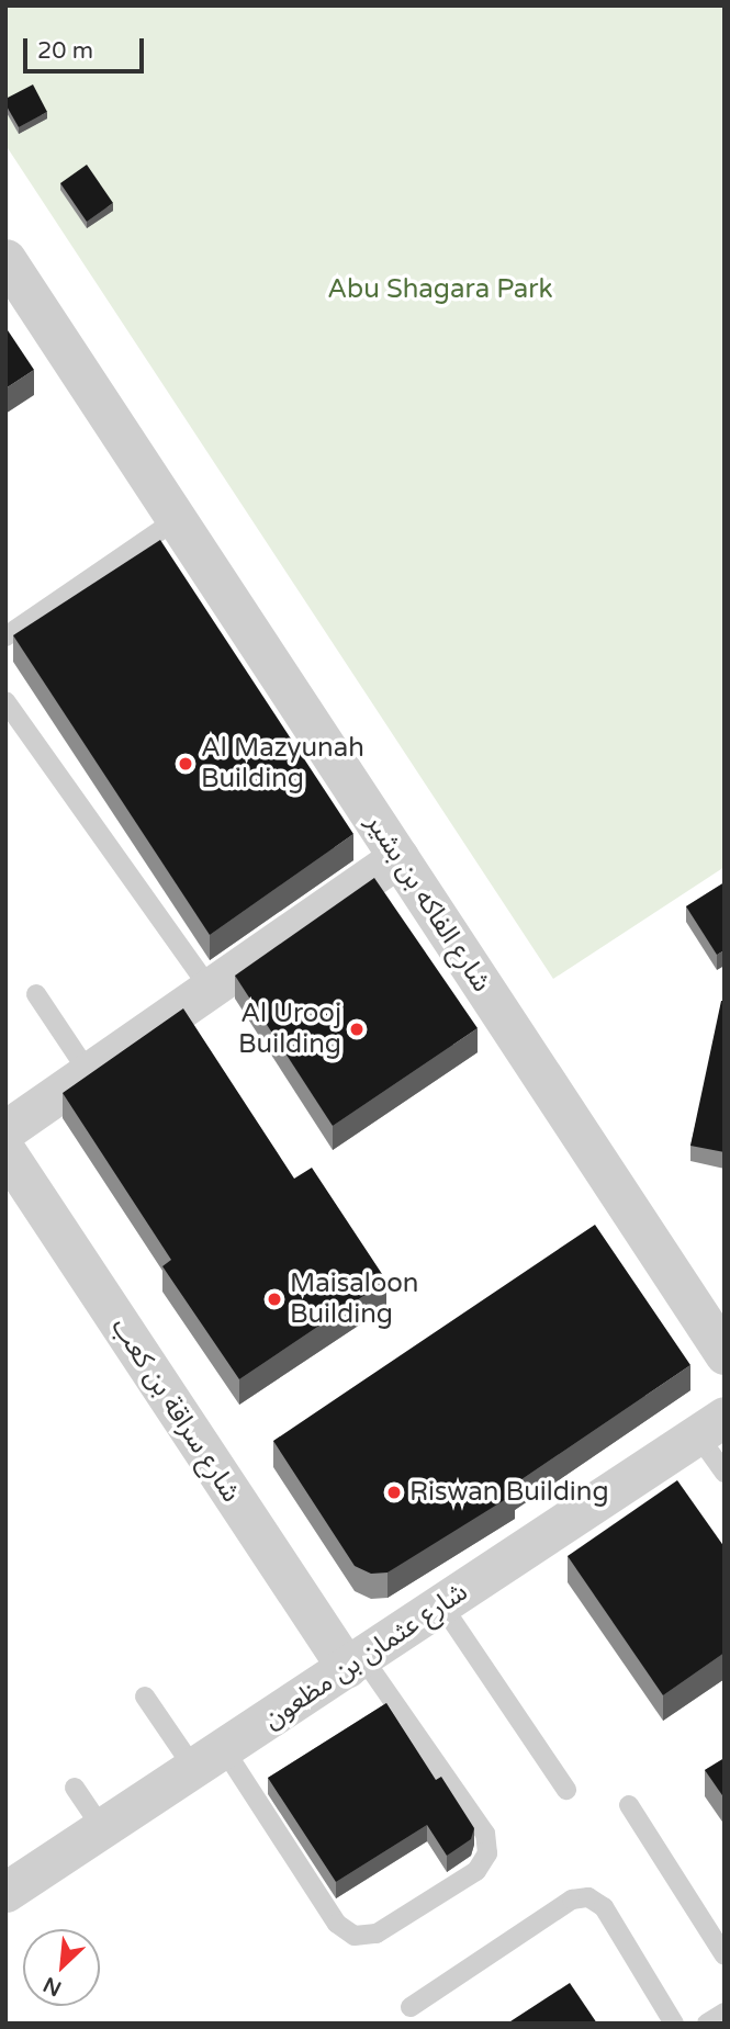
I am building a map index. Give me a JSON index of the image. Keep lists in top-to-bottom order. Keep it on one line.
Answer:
{"streets":{"street":["شارع الفاكه بن بشير","شارع سراقة بن كعب","شارع عثمان بن مظعون"]},"crossings":[["شارع سراقة بن كعب","شارع عثمان بن مظعون"]],"parks":["Abu Shagara Park"],"places":["Al Mazyunah Building","Al Urooj Building","Maisaloon Building","Riswan Building"],"scale_bar":"20 m","north":"bottom left"}
